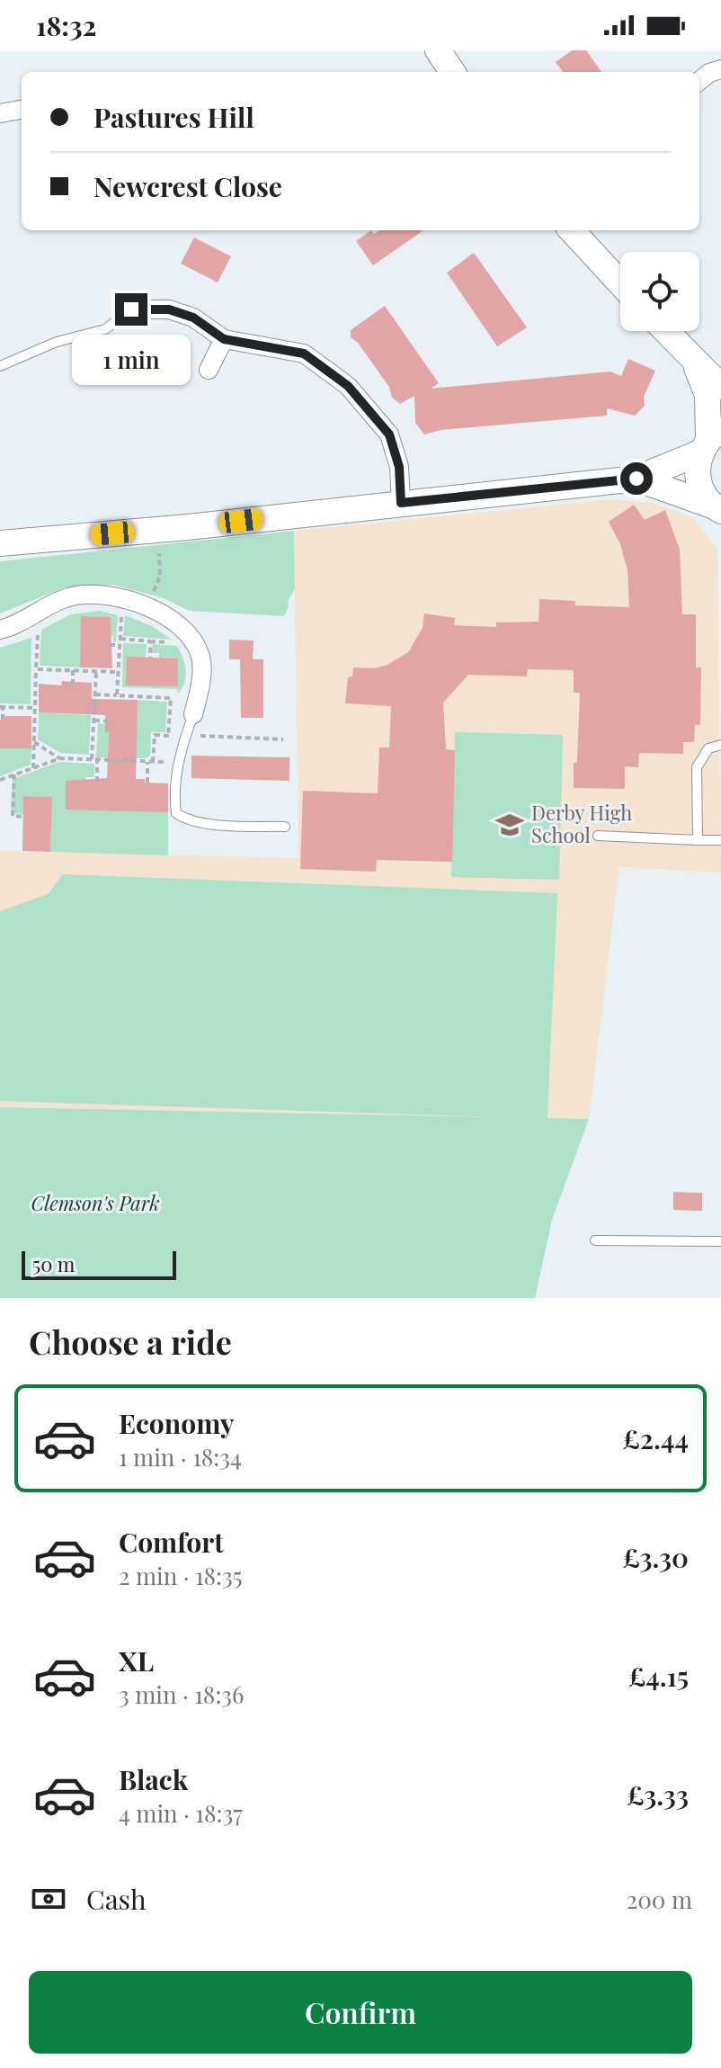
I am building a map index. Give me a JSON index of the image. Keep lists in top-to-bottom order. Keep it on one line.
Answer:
{"parks":["Clemson's Park"],"places":{"school or university":["Derby High School"]},"scale_bar":"50 m","page":{"status":"18:32","banner":["Pastures Hill","Newcrest Close"],"bubble":"1 min","scale":"50 m","heading":"Choose a ride","list":[{"name":"Economy","note":"1 min · 18:34","value":"£2.44"},{"name":"Comfort","note":"2 min · 18:35","value":"£3.30"},{"name":"XL","note":"3 min · 18:36","value":"£4.15"},{"name":"Black","note":"4 min · 18:37","value":"£3.33"}],"pay":["Cash","200 m"],"buttons":"Confirm"}}
